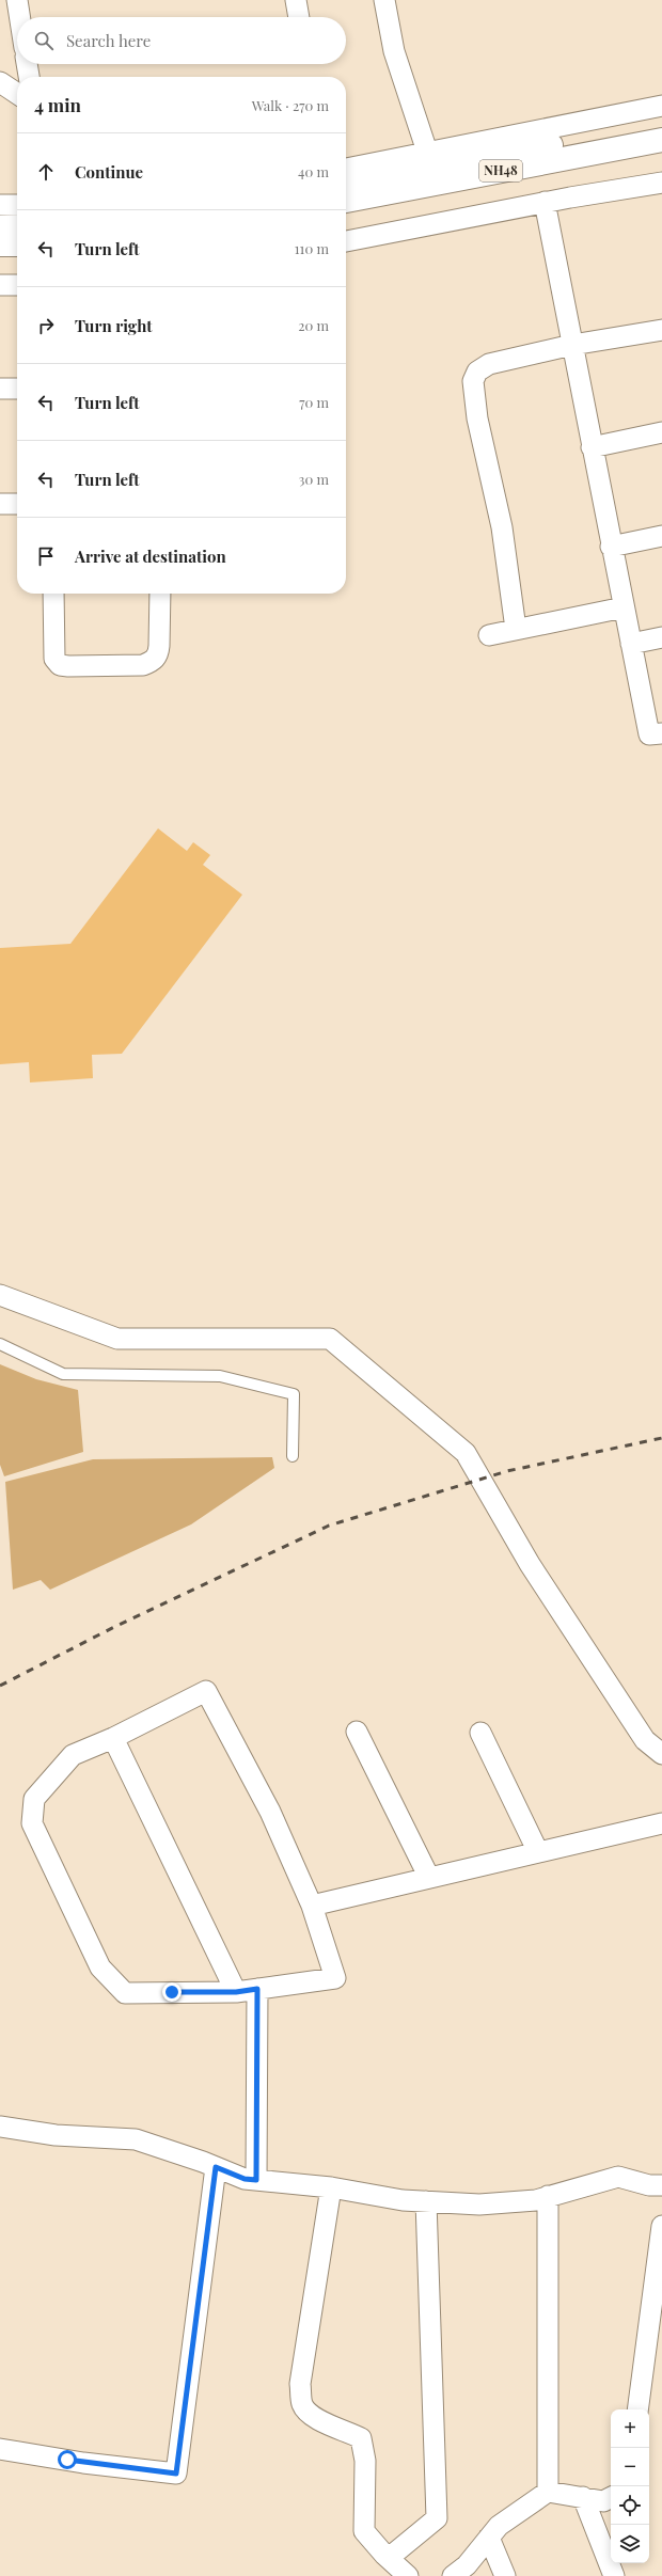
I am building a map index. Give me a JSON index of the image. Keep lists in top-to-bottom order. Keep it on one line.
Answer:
{"streets":{"highway":["NH48"]},"page":{"search":"Search here","heading":["4 min","Walk · 270 m"],"list":[["Continue","40 m"],["Turn left","110 m"],["Turn right","20 m"],["Turn left","70 m"],["Turn left","30 m"],"Arrive at destination"],"map_buttons":["+","−"]}}
